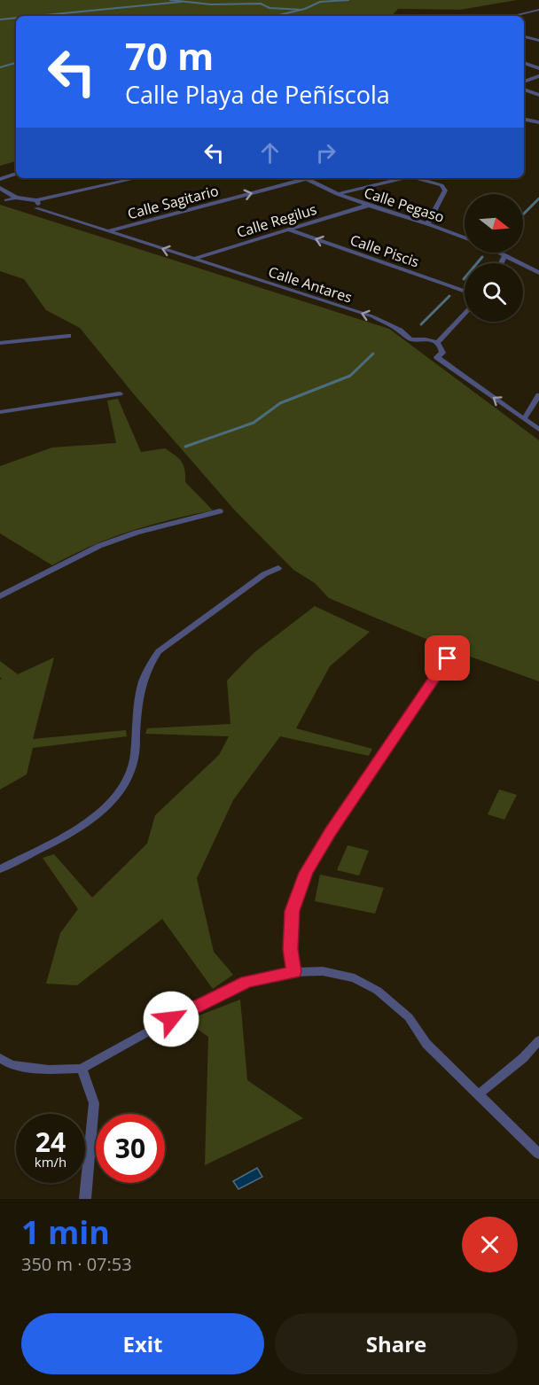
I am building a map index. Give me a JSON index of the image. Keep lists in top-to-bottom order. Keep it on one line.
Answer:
{"streets":{"street":["Calle Sagitario","Calle Pegaso","Calle Regilus","Calle Piscis","Calle Antares"]},"crossings":[["Calle Sagitario","Calle Pegaso"],["Calle Sagitario","Calle Antares"],["Calle Pegaso","Calle Regilus"],["Calle Regilus","Calle Piscis"],["Calle Regilus","Calle Antares"]],"one_way":["Calle Sagitario","Calle Piscis","Calle Antares"],"north":"right","page":{"turn":["70 m","Calle Playa de Peñíscola"],"speed":"24 km/h","limit":"30","heading":["1 min","350 m · 07:53"],"buttons":["Exit","Share"]}}
